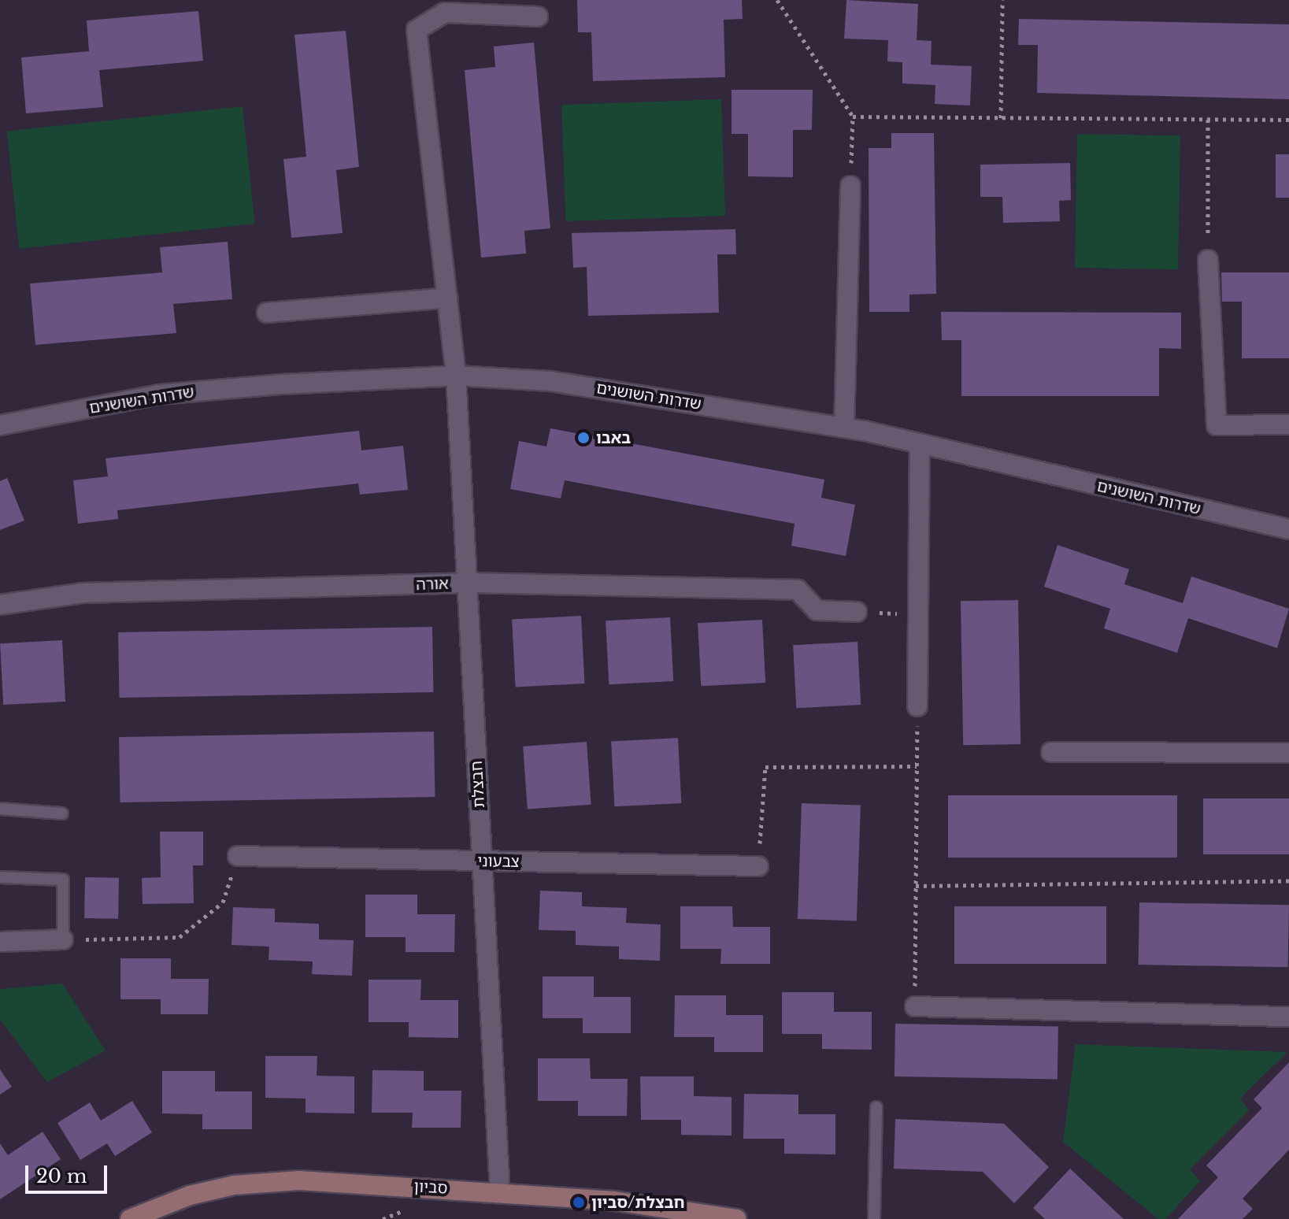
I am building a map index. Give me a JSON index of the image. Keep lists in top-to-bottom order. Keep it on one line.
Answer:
{"streets":{"street":["שדרות השושנים","אורה","חבצלת","צבעוני","סביון"]},"crossings":[["שדרות השושנים","חבצלת"],["אורה","חבצלת"],["חבצלת","צבעוני"],["חבצלת","סביון"]],"places":["באבו","חבצלת/סביון"],"scale_bar":"20 m"}
